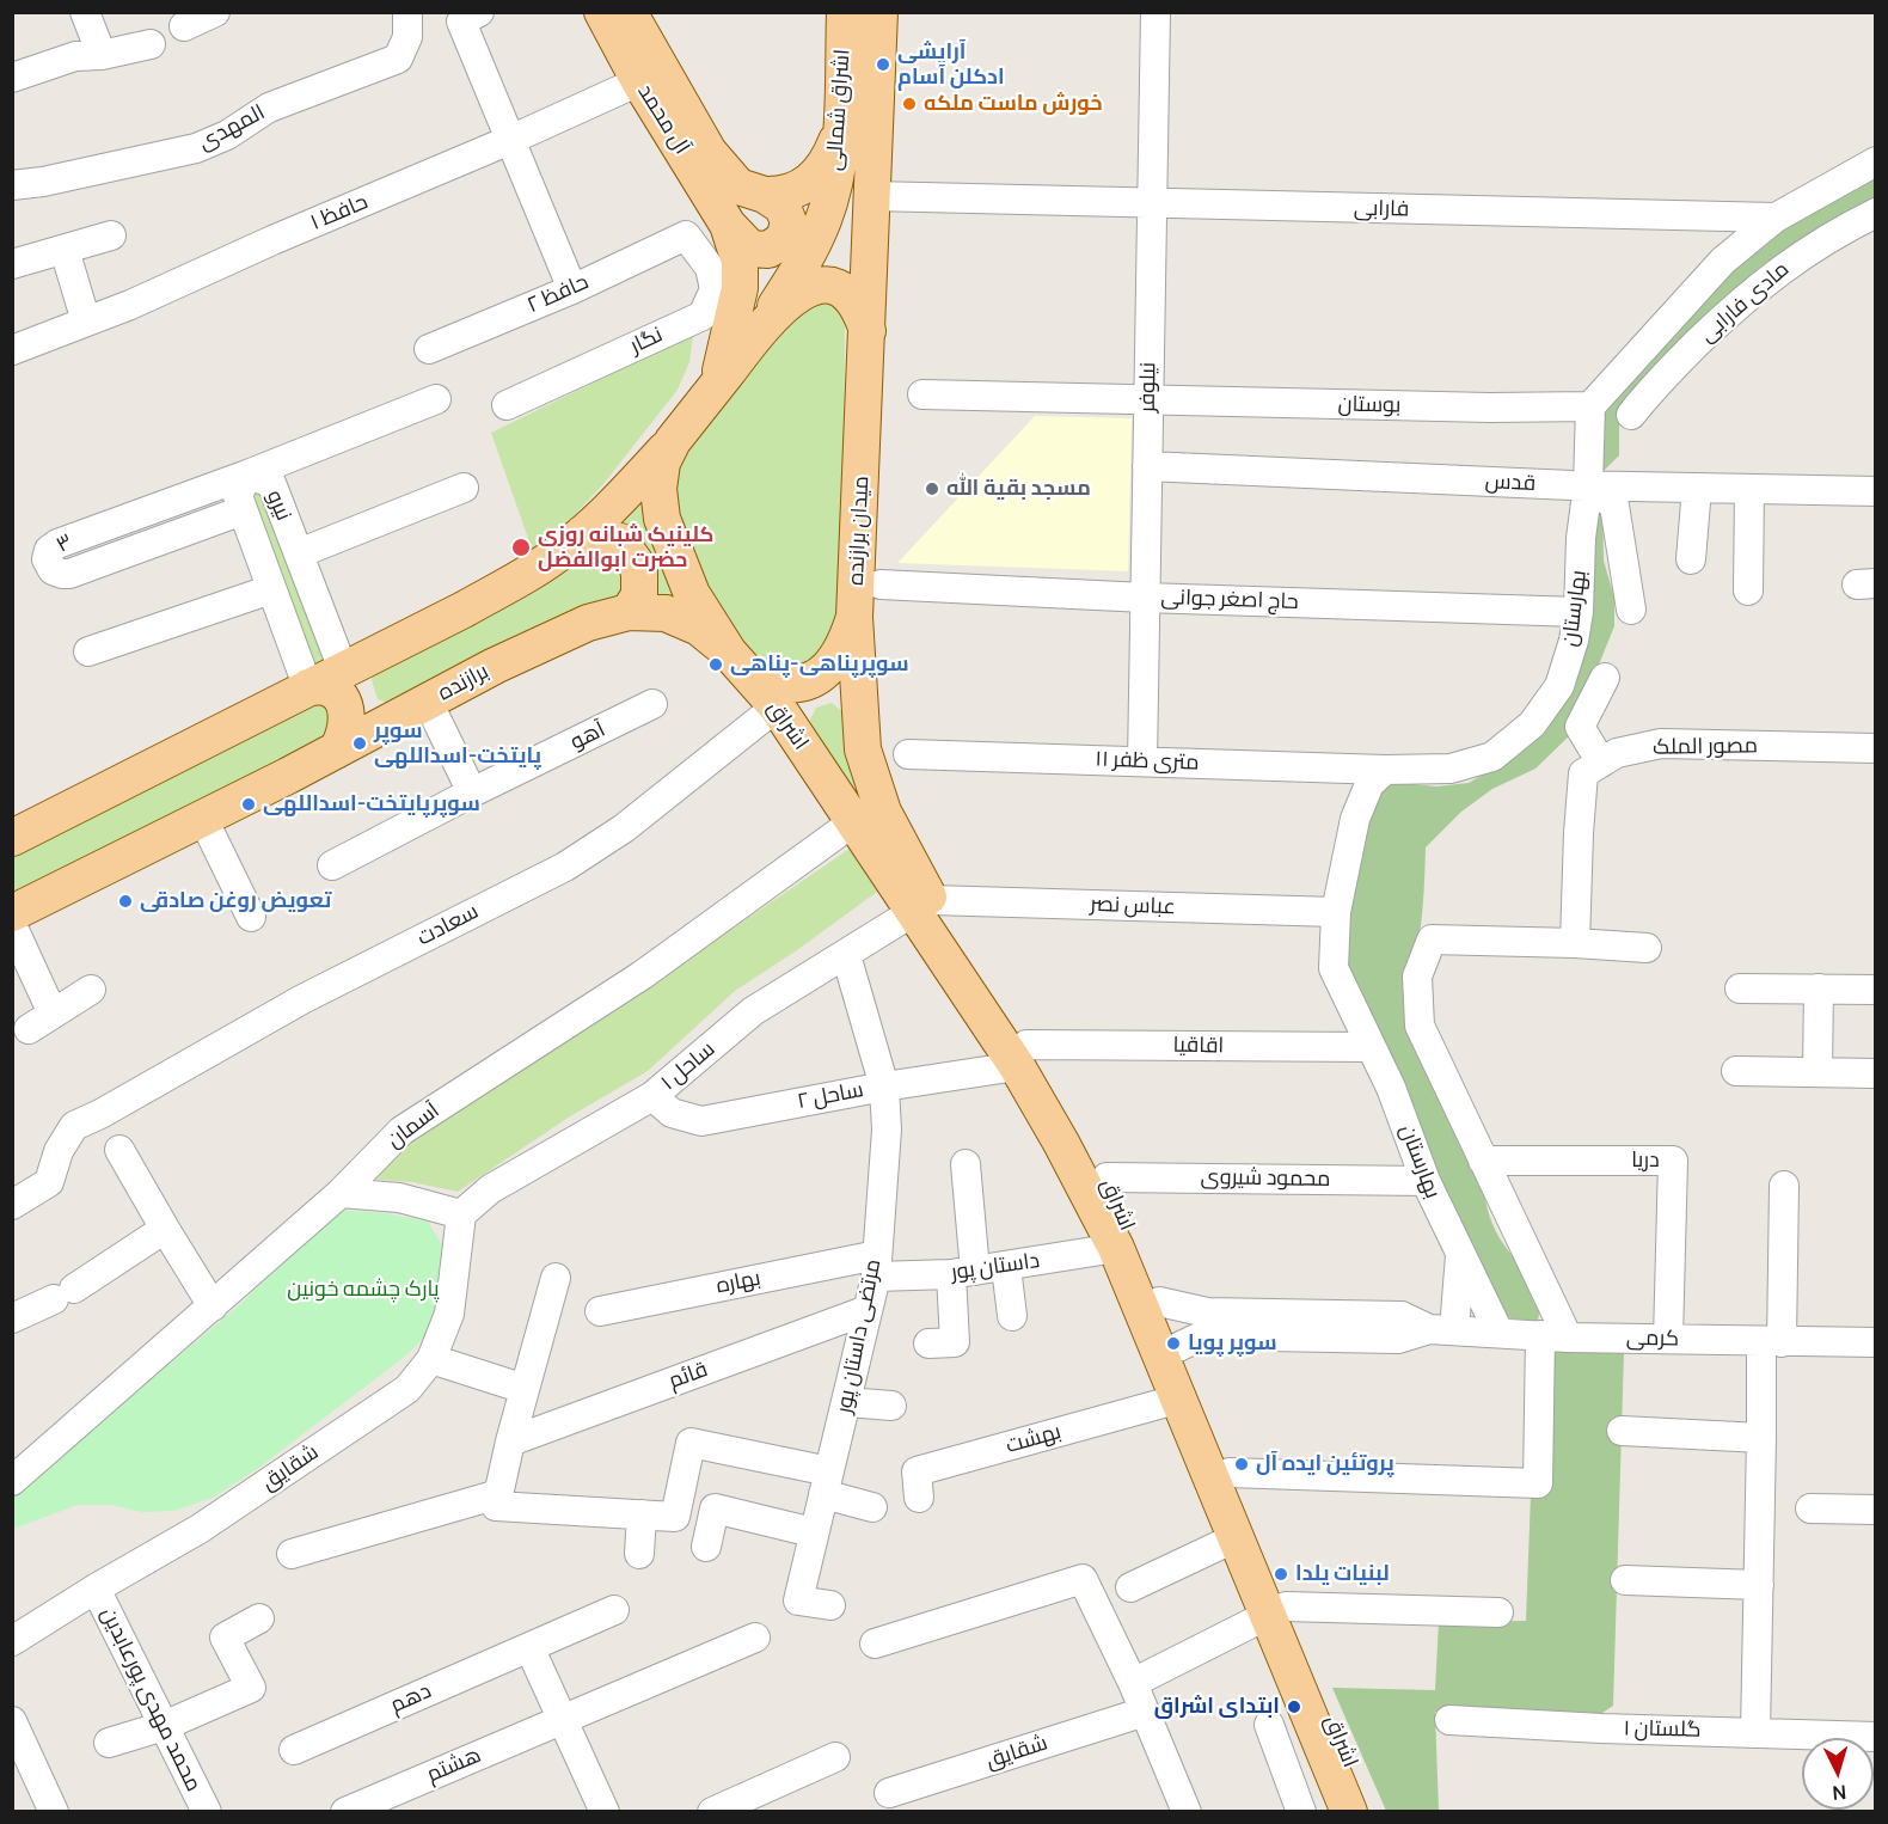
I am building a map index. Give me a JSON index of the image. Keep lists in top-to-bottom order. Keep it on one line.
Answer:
{"streets":{"main road":["اشراق شمالی","آل محمد","میدان برازنده","برازنده","اشراق"],"street":["المهدی","فارابی","حافظ ۱","حافظ ۲","مادی فارابی","نگار","نیلوفر","بوستان","قدس","نیرو","۳","حاج اصغر جوانی","بهارستان","آهو","مصور الملک","۱۱ متری ظفر","عباس نصر","سعادت","اقاقیا","ساحل ۱","ساحل ۲","آسمان","دریا","محمود شیروی","داستان پور","بهاره","مرتضی داستان پور","کرمی","قائم","بهشت","شقایق","دهم","محمد مهدی پورعابدین","گلستان ۱","هشتم"]},"crossings":[["اشراق شمالی","فارابی"],["اشراق شمالی","میدان برازنده"],["آل محمد","حافظ ۱"],["فارابی","نیلوفر"],["حافظ ۲","نگار"],["نیلوفر","بوستان"],["نیلوفر","قدس"],["نیلوفر","حاج اصغر جوانی"],["نیلوفر","۱۱ متری ظفر"],["بوستان","بهارستان"],["قدس","بهارستان"],["نیرو","۳"],["میدان برازنده","برازنده"],["میدان برازنده","اشراق"],["حاج اصغر جوانی","بهارستان"],["بهارستان","۱۱ متری ظفر"],["بهارستان","عباس نصر"],["بهارستان","اقاقیا"],["بهارستان","محمود شیروی"],["بهارستان","کرمی"],["برازنده","اشراق"],["اشراق","عباس نصر"],["اشراق","سعادت"],["اشراق","اقاقیا"],["اشراق","ساحل ۱"],["اشراق","ساحل ۲"],["اشراق","آسمان"],["اشراق","محمود شیروی"],["اشراق","داستان پور"],["اشراق","کرمی"],["اشراق","بهشت"],["عباس نصر","ساحل ۱"],["اقاقیا","ساحل ۲"],["ساحل ۱","ساحل ۲"],["ساحل ۱","مرتضی داستان پور"],["ساحل ۱","شقایق"],["ساحل ۲","مرتضی داستان پور"],["دریا","کرمی"],["داستان پور","بهاره"],["داستان پور","مرتضی داستان پور"],["بهاره","مرتضی داستان پور"],["مرتضی داستان پور","قائم"],["شقایق","محمد مهدی پورعابدین"]],"parks":["پارک چشمه خونین"],"places":["آرایشی ادکلن آسام","خورش ماست ملکه","مسجد بقیة الله","کلینیک شبانه روزی حضرت ابوالفضل","سوپرپناهی-پناهی","سوپر پایتخت-اسداللهی","سوپرپایتخت-اسداللهی","تعویض روغن صادقی","سوپر پویا","پروتئین ایده آل","لبنیات یلدا","ابتدای اشراق"],"north":"bottom"}
